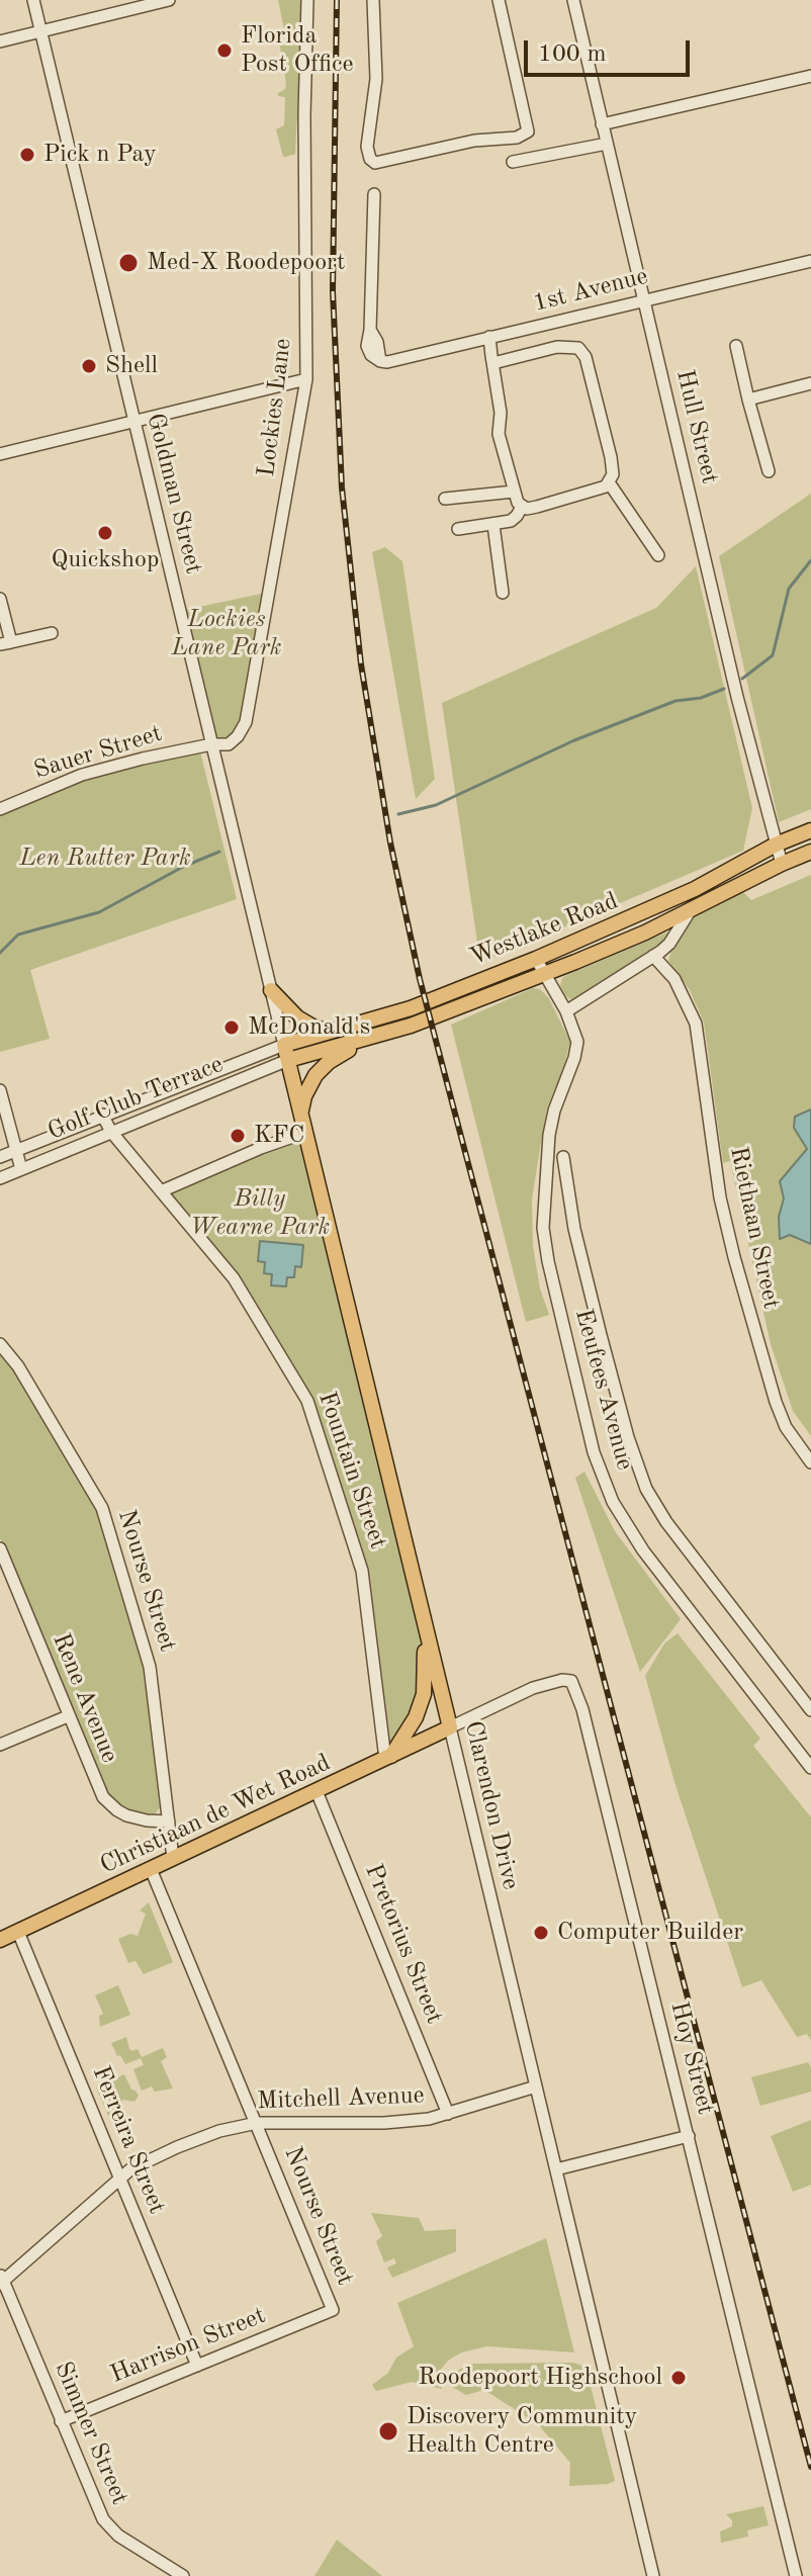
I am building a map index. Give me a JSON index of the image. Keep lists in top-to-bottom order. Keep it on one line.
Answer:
{"streets":{"main road":["Westlake Road","Clarendon Drive","Christiaan de Wet Road"],"street":["1st Avenue","Lockies Lane","Hull Street","Goldman Street","Sauer Street","Golf Club Terrace","Riethaan Street","Eeufees Avenue","Fountain Street","Nourse Street","Rene Avenue","Pretorius Street","Hoy Street","Mitchell Avenue","Ferreira Street","Harrison Street","Simmer Street"]},"crossings":[["1st Avenue","Hull Street"],["Lockies Lane","Goldman Street"],["Lockies Lane","Sauer Street"],["Hull Street","Westlake Road"],["Goldman Street","Sauer Street"],["Goldman Street","Westlake Road"],["Goldman Street","Golf Club Terrace"],["Goldman Street","Clarendon Drive"],["Westlake Road","Golf Club Terrace"],["Westlake Road","Eeufees Avenue"],["Westlake Road","Clarendon Drive"],["Golf Club Terrace","Fountain Street"],["Golf Club Terrace","Clarendon Drive"],["Fountain Street","Christiaan de Wet Road"],["Nourse Street","Rene Avenue"],["Nourse Street","Christiaan de Wet Road"],["Nourse Street","Mitchell Avenue"],["Nourse Street","Harrison Street"],["Clarendon Drive","Christiaan de Wet Road"],["Clarendon Drive","Hoy Street"],["Clarendon Drive","Mitchell Avenue"],["Christiaan de Wet Road","Pretorius Street"],["Christiaan de Wet Road","Hoy Street"],["Christiaan de Wet Road","Ferreira Street"],["Pretorius Street","Mitchell Avenue"],["Mitchell Avenue","Ferreira Street"],["Mitchell Avenue","Simmer Street"],["Ferreira Street","Harrison Street"],["Harrison Street","Simmer Street"]],"parks":["Lockies Lane Park","Len Rutter Park","Billy Wearne Park"],"places":["Florida Post Office","Pick n Pay","Med-X Roodepoort","Shell","Quickshop","McDonald's","KFC","Computer Builder","Roodepoort Highschool","Discovery Community Health Centre"],"scale_bar":"100 m"}
